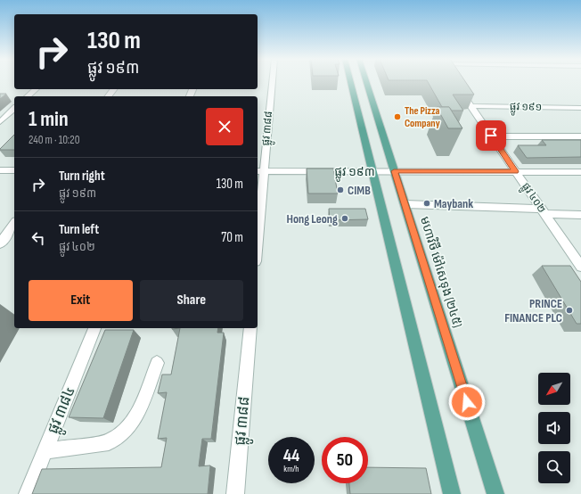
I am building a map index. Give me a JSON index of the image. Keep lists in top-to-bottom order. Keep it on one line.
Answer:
{"streets":{"main road":["មហាវិថី ម៉ៅសេទុង (២៤៥)"],"street":["ផ្លូវ ១៩១","ផ្លូវ ៣៨៨","ផ្លូវ ១៩៣","ផ្លូវ ៤០២","ផ្លូវ ៣៨៤"]},"crossings":[["ផ្លូវ ១៩១","ផ្លូវ ៤០២"],["ផ្លូវ ៣៨៨","ផ្លូវ ១៩៣"],["ផ្លូវ ១៩៣","ផ្លូវ ៤០២"],["ផ្លូវ ១៩៣","មហាវិថី ម៉ៅសេទុង (២៤៥)"]],"places":["The Pizza Company","CIMB","Maybank","Hong Leong","PRINCE FINANCE PLC"],"north":"bottom left","page":{"turn":["130 m","ផ្លូវ ១៩៣"],"heading":["1 min","240 m · 10:20"],"list":[{"name":"Turn right","note":"ផ្លូវ ១៩៣","value":"130 m"},{"name":"Turn left","note":"ផ្លូវ ៤០២","value":"70 m"}],"buttons":["Exit","Share"],"speed":"44 km/h","limit":"50"}}
